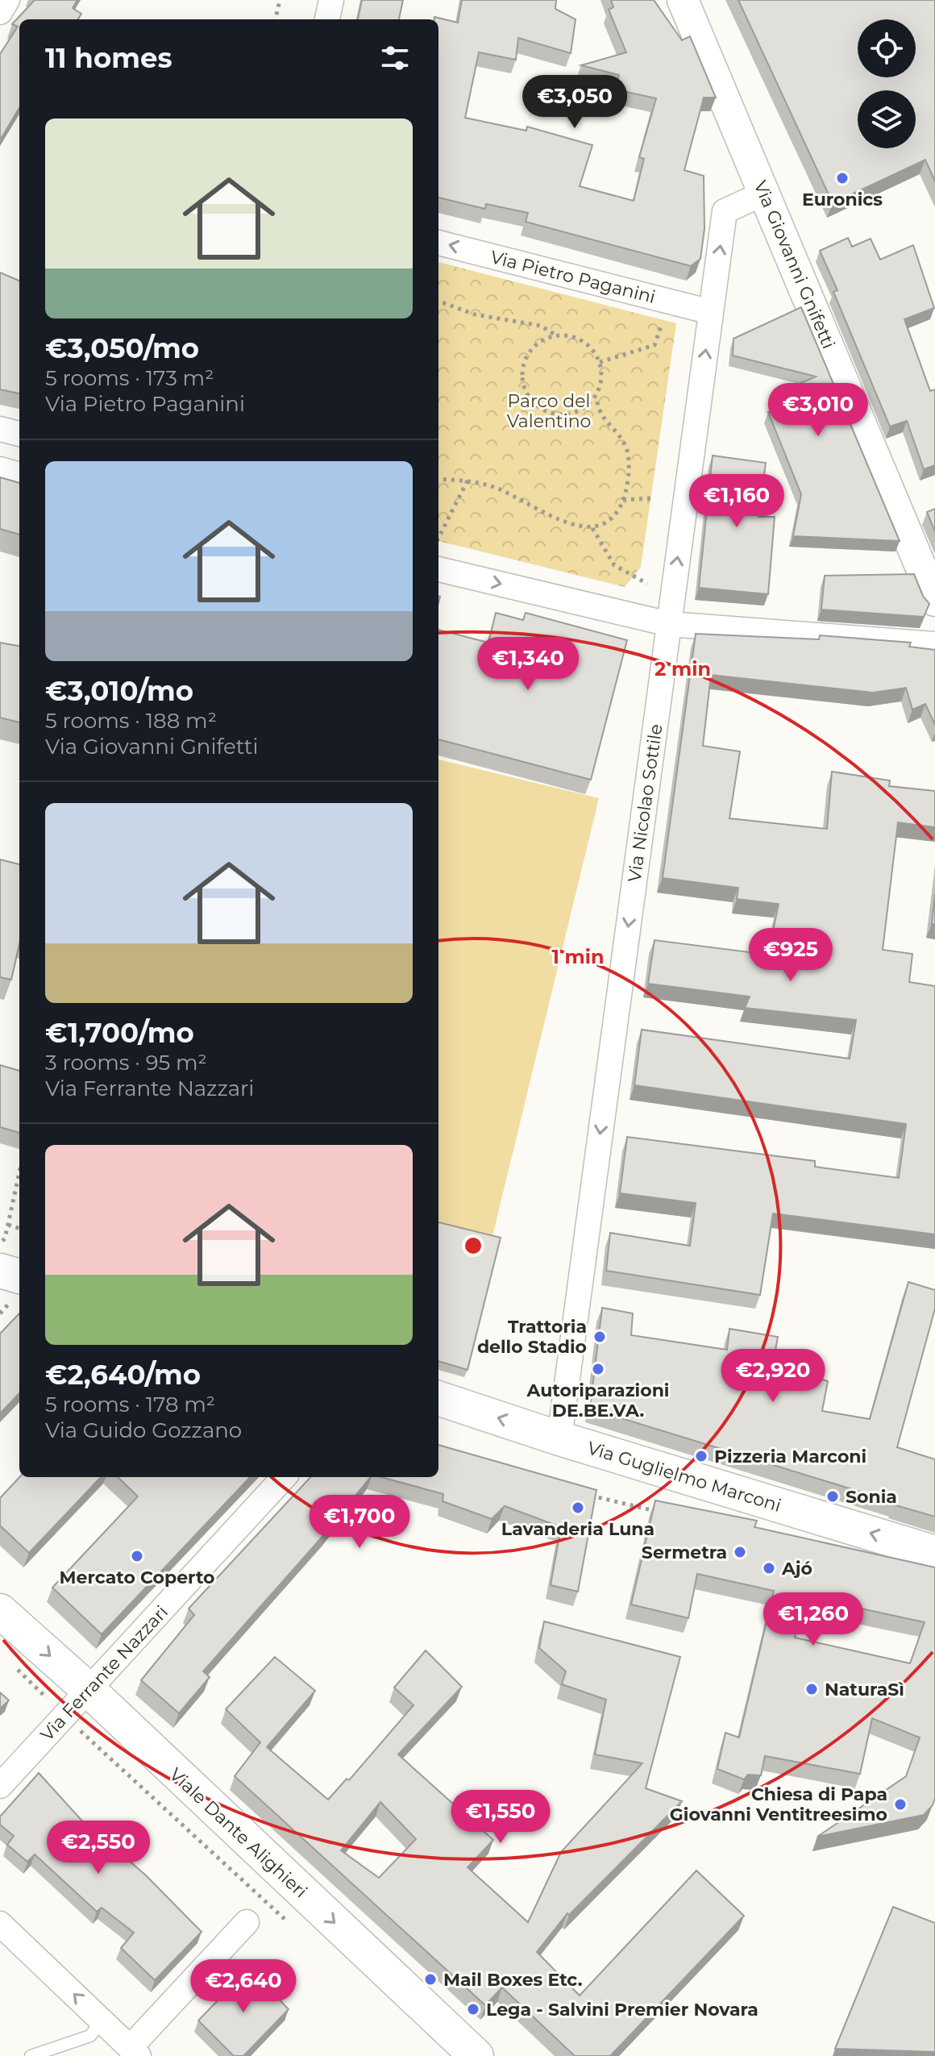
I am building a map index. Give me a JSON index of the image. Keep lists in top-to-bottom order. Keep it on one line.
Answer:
{"streets":{"main road":["Via Guglielmo Marconi","Viale Dante Alighieri"],"street":["Via Giovanni Gnifetti","Via Pietro Paganini","Via Nicolao Sottile","Via Ferrante Nazzari"]},"crossings":[["Via Giovanni Gnifetti","Via Nicolao Sottile"],["Via Pietro Paganini","Via Nicolao Sottile"],["Via Nicolao Sottile","Via Guglielmo Marconi"],["Via Ferrante Nazzari","Viale Dante Alighieri"]],"one_way":["Via Pietro Paganini","Via Guglielmo Marconi","Viale Dante Alighieri"],"parks":["Parco del Valentino"],"places":["Euronics","Trattoria dello Stadio","Autoriparazioni DE.BE.VA.","Pizzeria Marconi","Sonia","Lavanderia Luna","Sermetra","Mercato Coperto","Ajó","NaturaSì","Chiesa di Papa Giovanni Ventitreesimo","Mail Boxes Etc.","Lega - Salvini Premier Novara"],"page":{"heading":"11 homes","price":["€3,050","€3,010","€1,160","€1,340","€925","€2,920","€1,700","€1,260","€1,550","€2,550","€2,640"],"list":[{"name":"€3,050/mo","note":"5 rooms · 173 m² · Via Pietro Paganini"},{"name":"€3,010/mo","note":"5 rooms · 188 m² · Via Giovanni Gnifetti"},{"name":"€1,700/mo","note":"3 rooms · 95 m² · Via Ferrante Nazzari"},{"name":"€2,640/mo","note":"5 rooms · 178 m² · Via Guido Gozzano"}]},"rings":["2 min","1 min"]}
